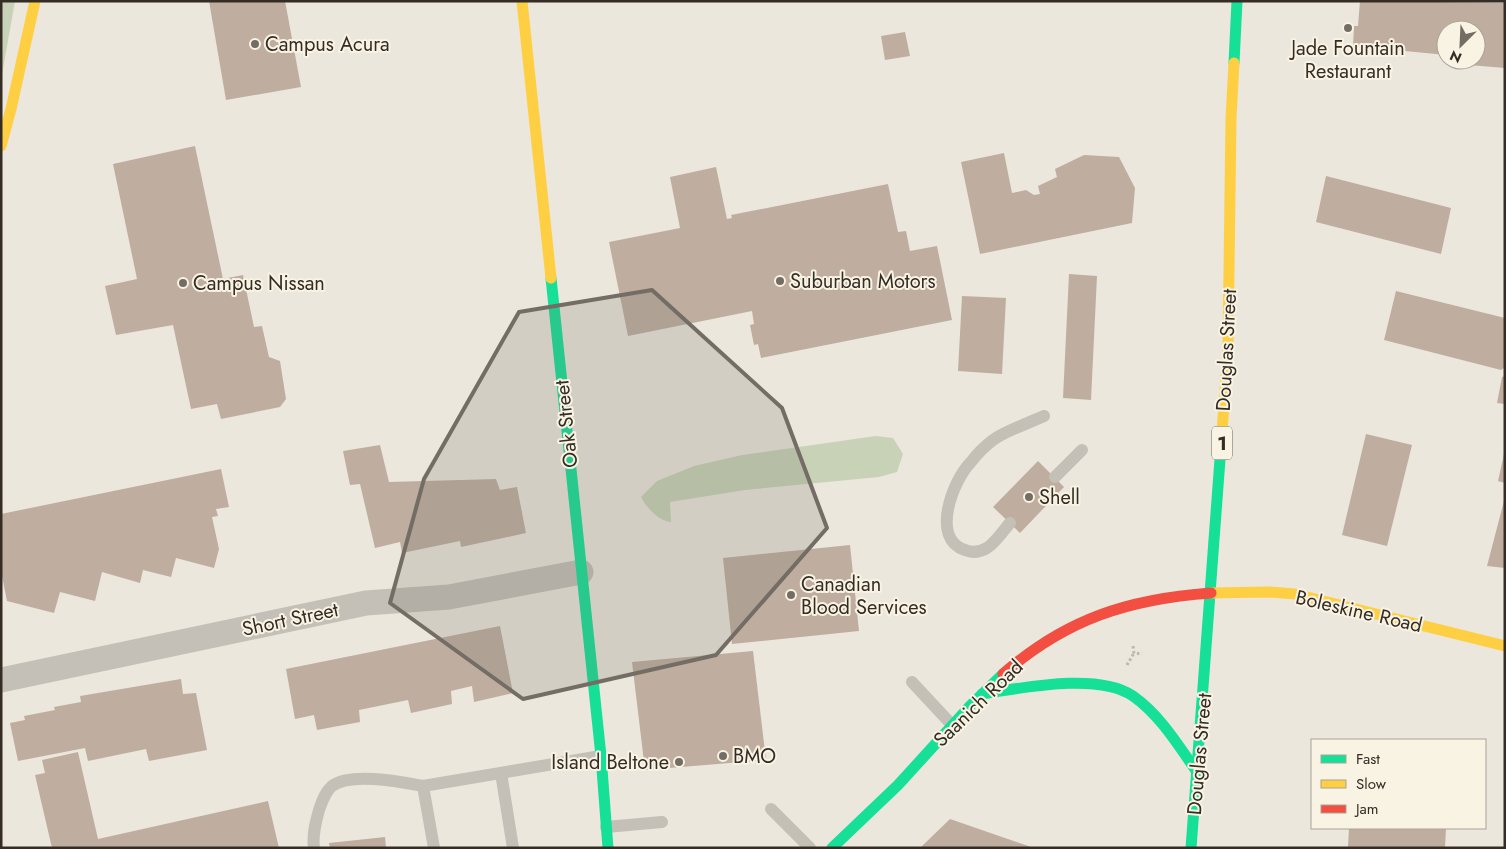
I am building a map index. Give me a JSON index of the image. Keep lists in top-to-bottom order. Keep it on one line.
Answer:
{"streets":{"main road":["Douglas Street","Oak Street","1","Boleskine Road","Saanich Road"],"street":["Short Street"]},"crossings":[["Douglas Street","Boleskine Road"],["Douglas Street","Saanich Road"],["Oak Street","Short Street"],["Boleskine Road","Saanich Road"]],"places":["Jade Fountain Restaurant","Campus Acura","Suburban Motors","Campus Nissan","Shell","Canadian Blood Services","BMO","Island Beltone"],"legend":["Fast","Slow","Jam"],"north":"bottom left"}
